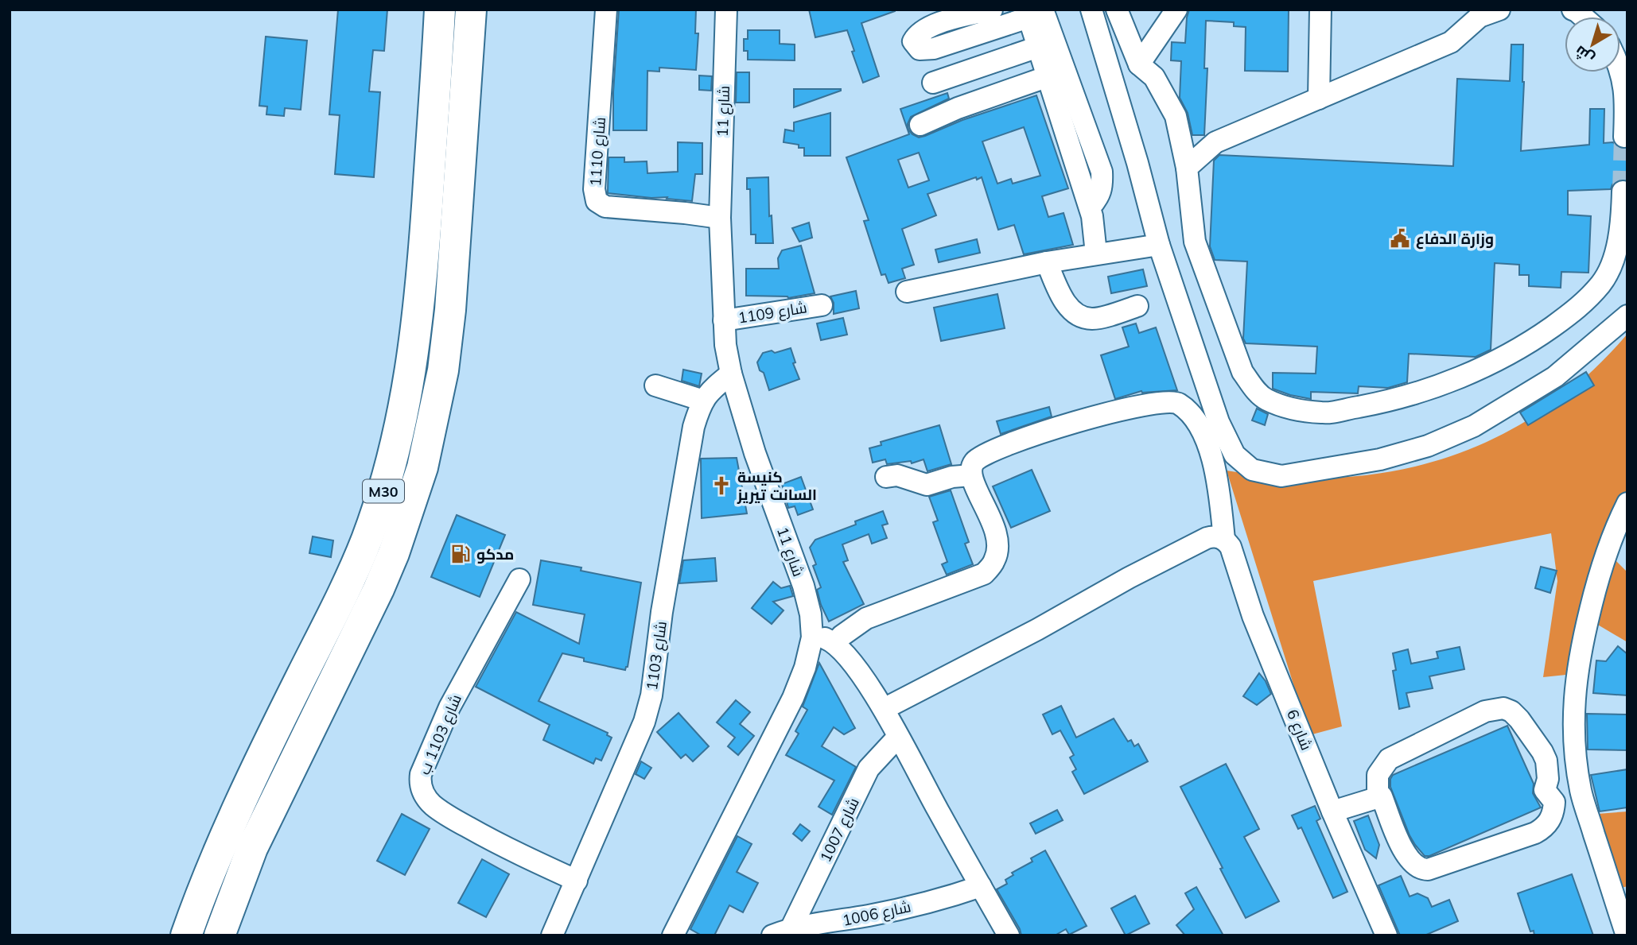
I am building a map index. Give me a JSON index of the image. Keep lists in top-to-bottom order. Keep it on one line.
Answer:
{"streets":{"highway":["M30"],"street":["شارع 11","شارع 1110","شارع 1109","شارع 1103","شارع 6","شارع 1103 ب","شارع 1007","شارع 1006"]},"crossings":[["شارع 11","شارع 1110"],["شارع 11","شارع 1109"],["شارع 11","شارع 1103"],["شارع 1103","شارع 1103 ب"],["شارع 1007","شارع 1006"]],"places":{"public building":["وزارة الدفاع"],"church":["كنيسة السانت تيريز"],"fuel station":["مدكو"]},"north":"bottom left"}
